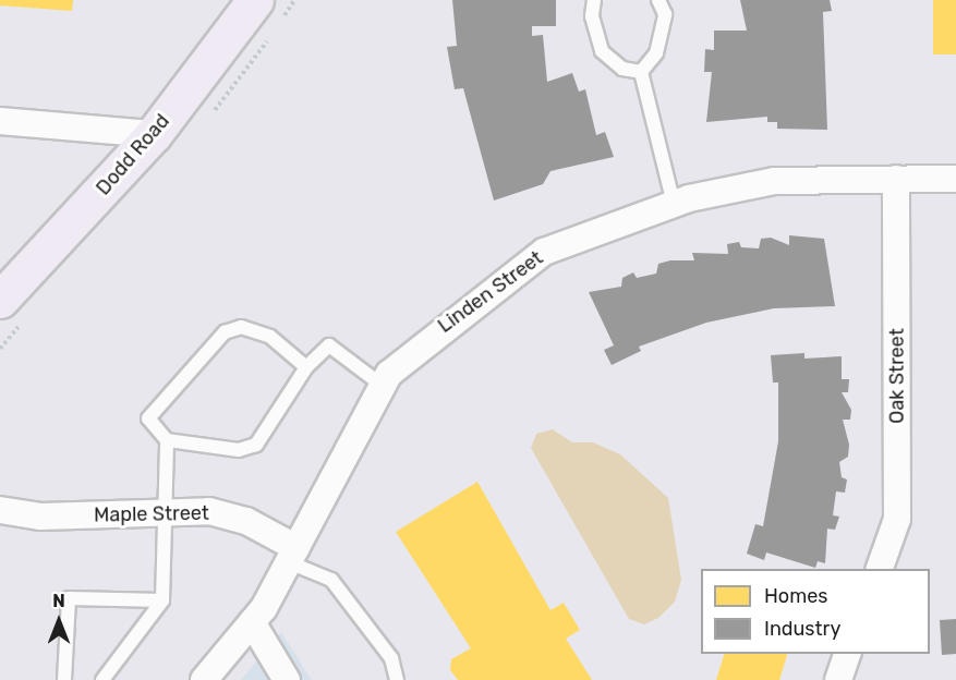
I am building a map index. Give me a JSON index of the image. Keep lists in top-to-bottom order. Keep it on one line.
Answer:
{"streets":{"main road":["Dodd Road"],"street":["Linden Street","Oak Street","Maple Street"]},"crossings":[["Linden Street","Oak Street"],["Linden Street","Maple Street"]],"legend":["Homes","Industry"],"north":"top"}
